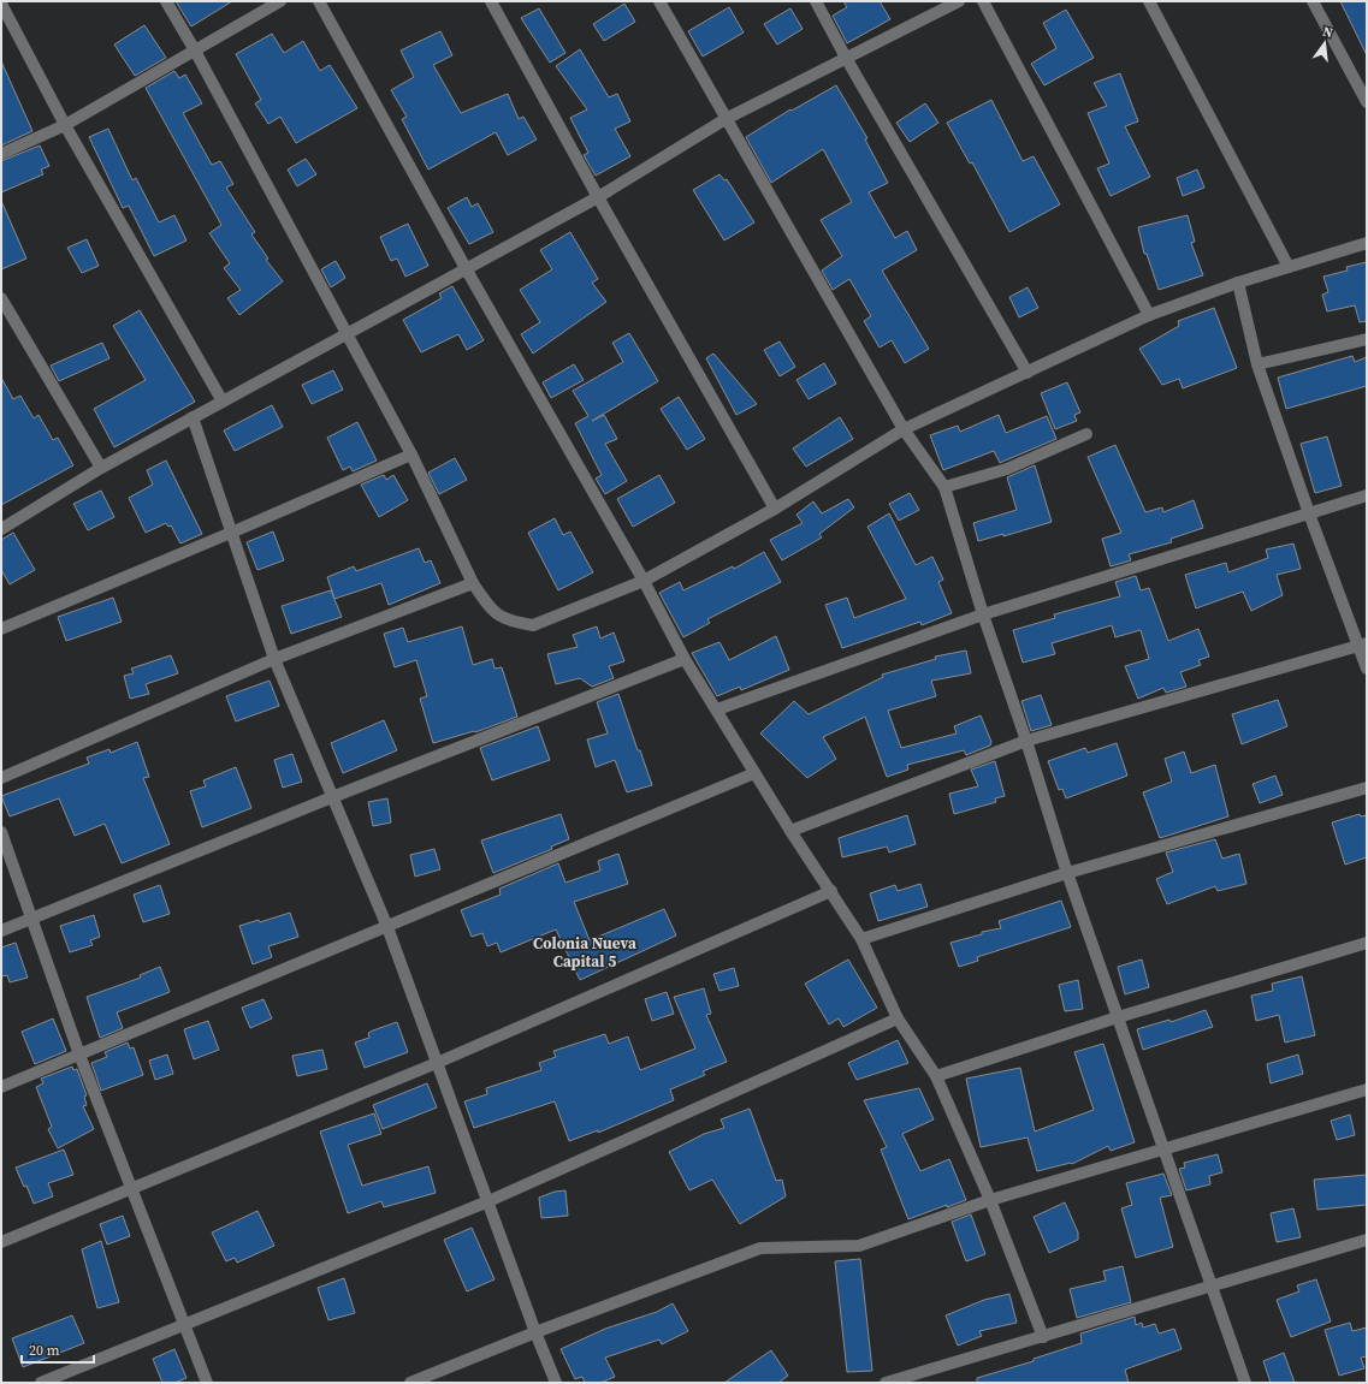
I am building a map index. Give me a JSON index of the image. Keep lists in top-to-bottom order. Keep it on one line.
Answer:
{"districts":["Colonia Nueva Capital 5"],"scale_bar":"20 m","north":"top"}
